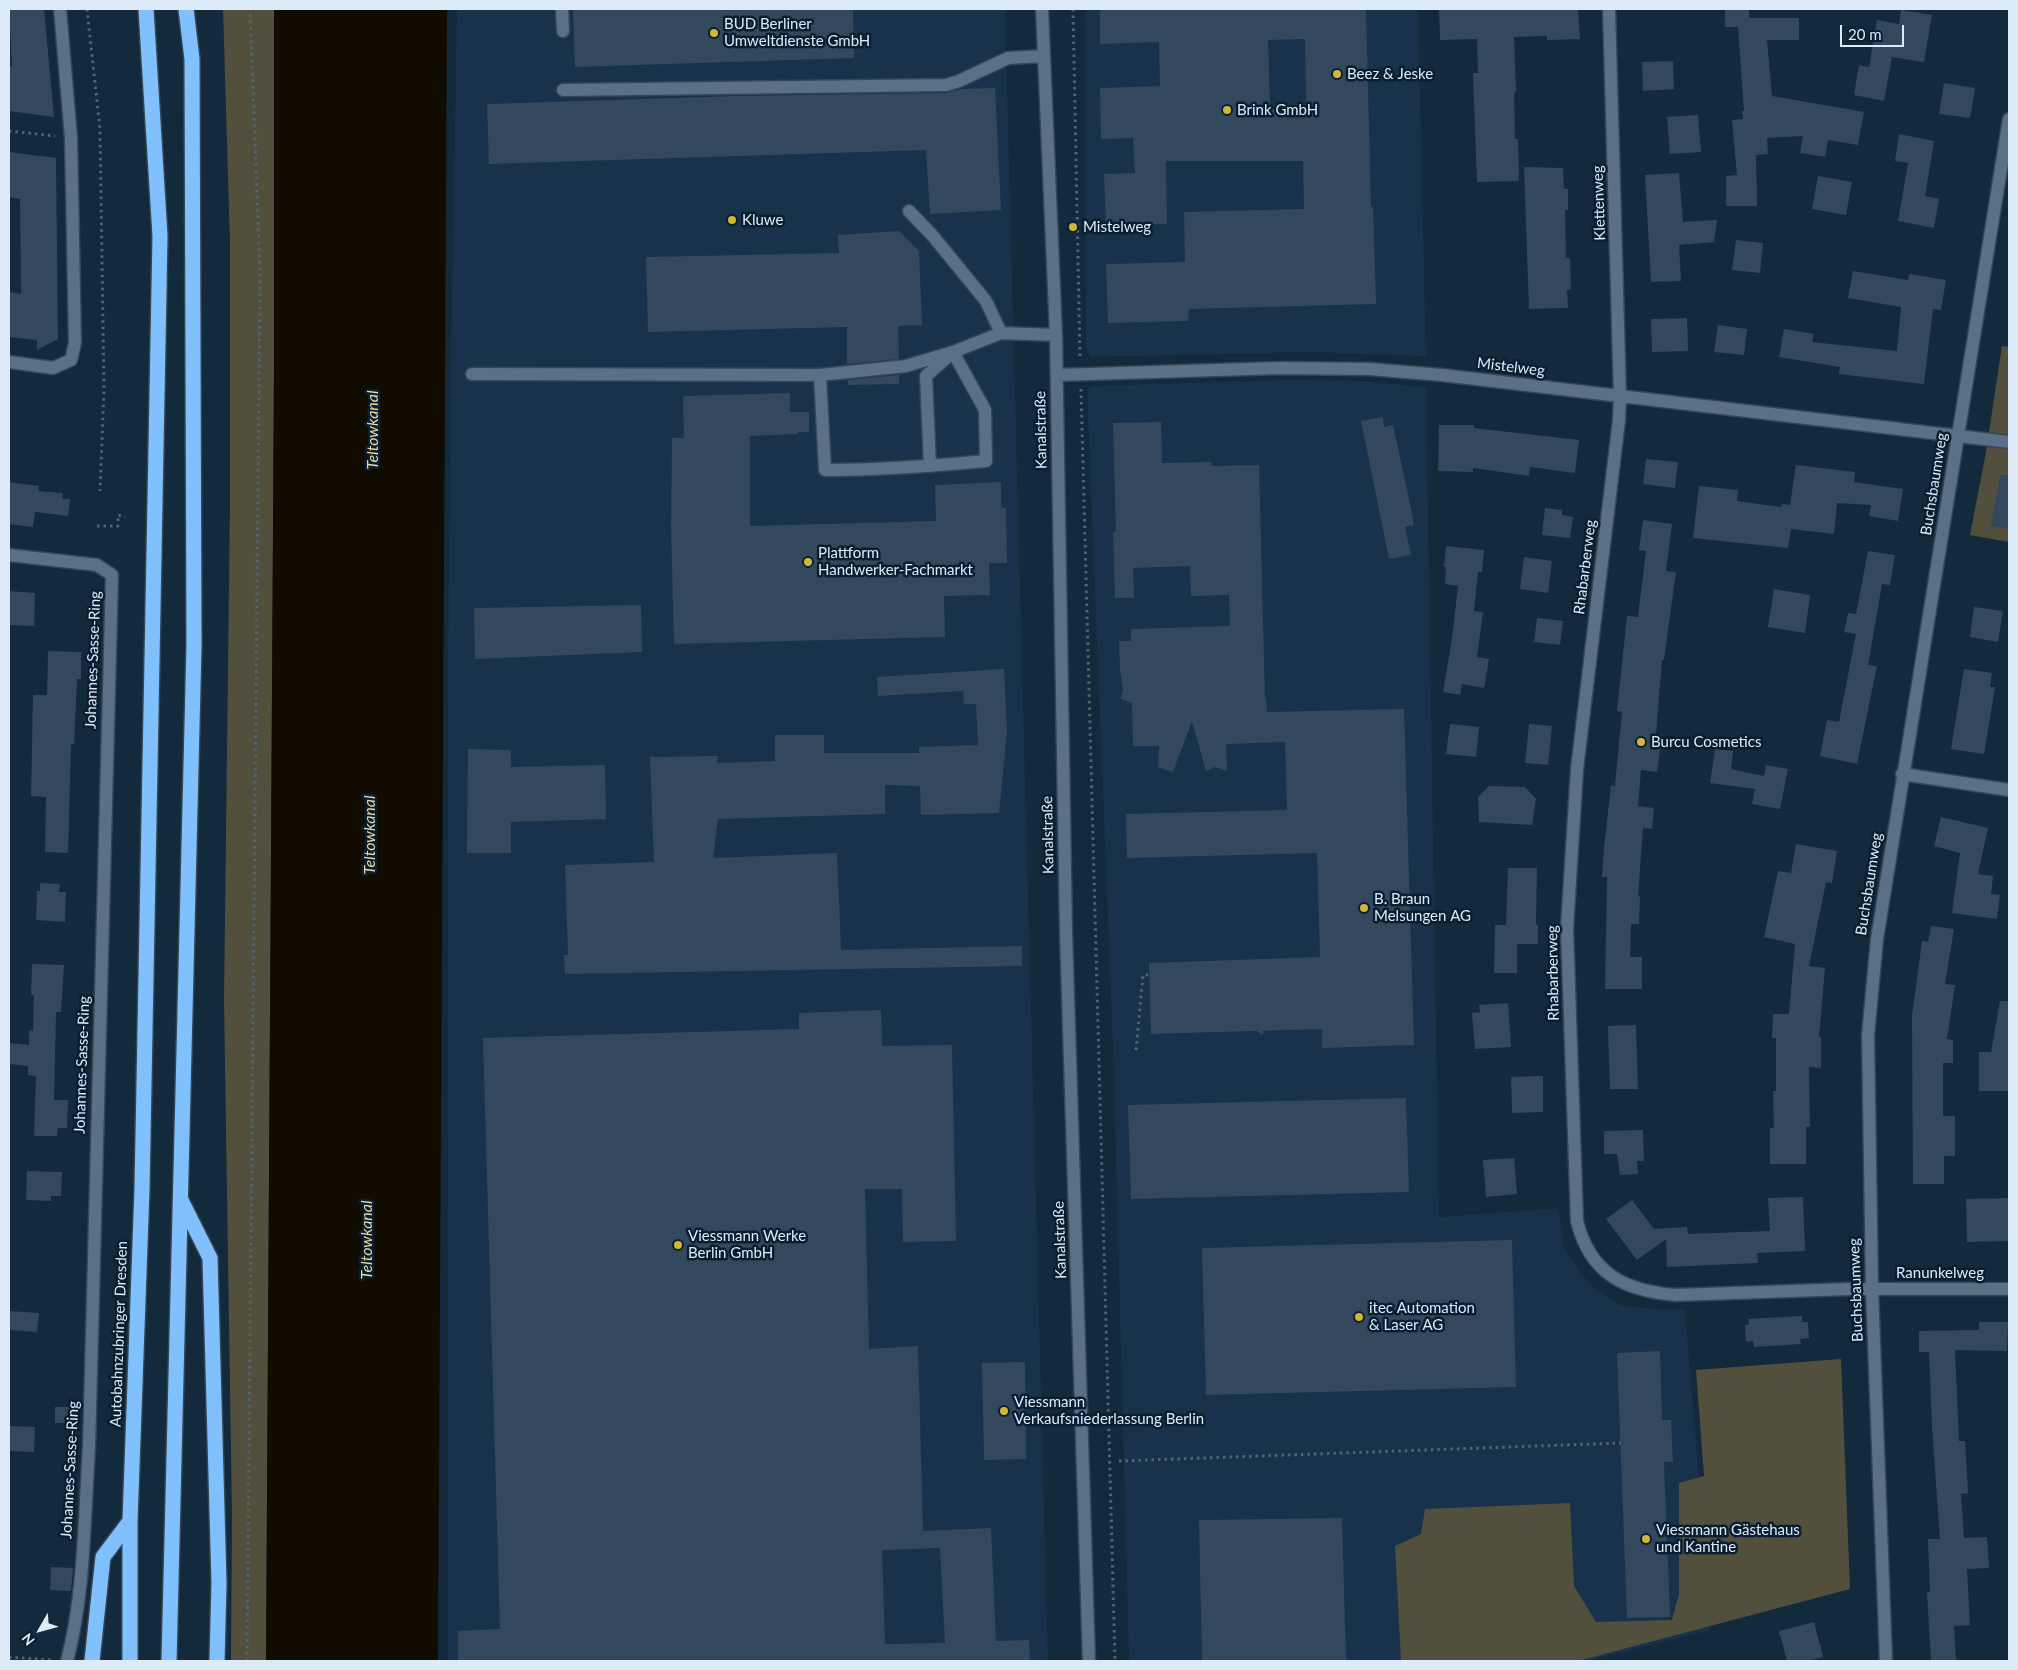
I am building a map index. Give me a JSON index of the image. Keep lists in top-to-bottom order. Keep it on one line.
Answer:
{"streets":{"highway":["Autobahnzubringer Dresden"],"street":["Klettenweg","Mistelweg","Kanalstraße","Buchsbaumweg","Rhabarberweg","Johannes-Sasse-Ring","Ranunkelweg"]},"crossings":[["Klettenweg","Mistelweg"],["Klettenweg","Rhabarberweg"],["Mistelweg","Kanalstraße"],["Mistelweg","Buchsbaumweg"],["Mistelweg","Rhabarberweg"],["Buchsbaumweg","Rhabarberweg"],["Buchsbaumweg","Ranunkelweg"],["Rhabarberweg","Ranunkelweg"]],"water":["Teltowkanal"],"places":["BUD Berliner Umweltdienste GmbH","Beez & Jeske","Brink GmbH","Kluwe","Mistelweg","Plattform Handwerker-Fachmarkt","Burcu Cosmetics","B. Braun Melsungen AG","Viessmann Werke Berlin GmbH","itec Automation & Laser AG","Viessmann Verkaufsniederlassung Berlin","Viessmann Gästehaus und Kantine"],"scale_bar":"20 m","north":"bottom left"}
